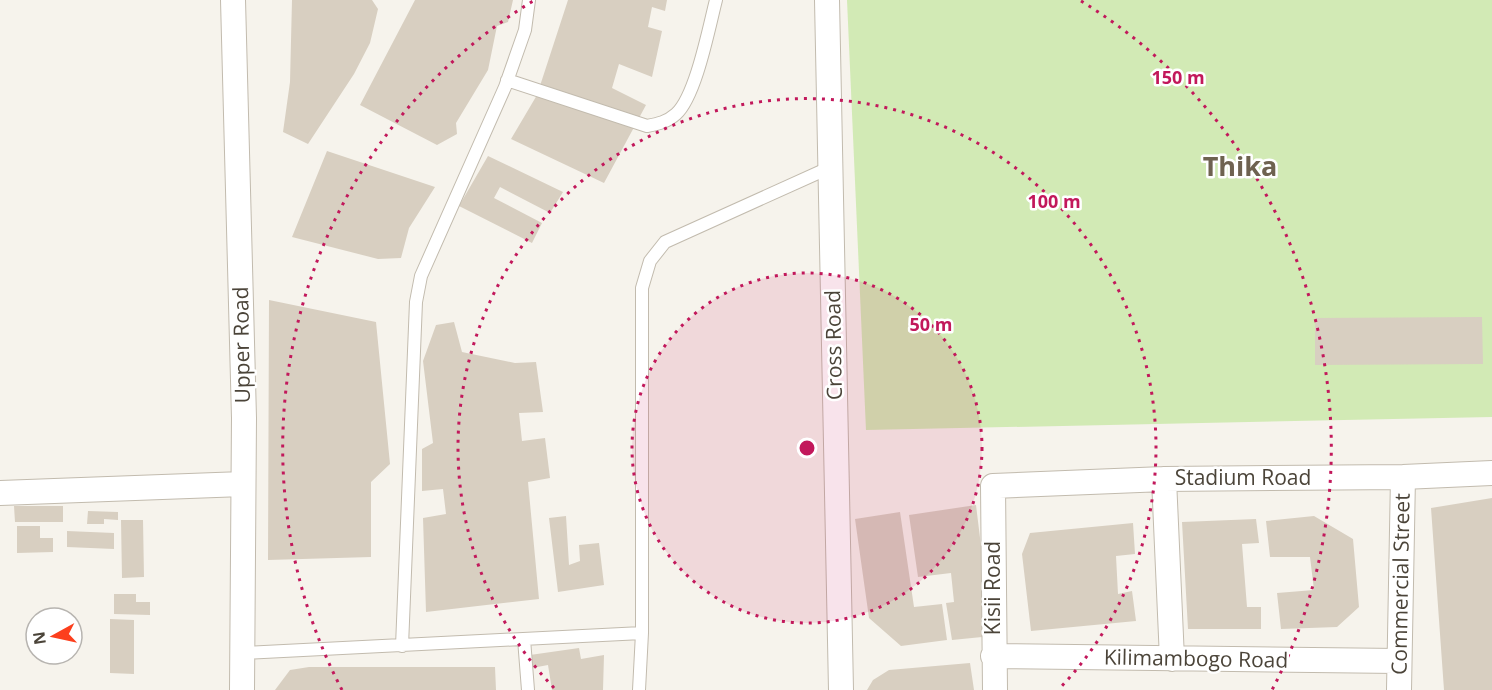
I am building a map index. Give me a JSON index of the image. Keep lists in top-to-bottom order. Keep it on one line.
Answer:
{"streets":{"street":["Upper Road","Cross Road","Stadium Road","Commercial Street","Kisii Road","Kilimambogo Road"]},"crossings":[["Stadium Road","Commercial Street"],["Stadium Road","Kisii Road"],["Commercial Street","Kilimambogo Road"],["Kisii Road","Kilimambogo Road"]],"districts":["Thika"],"north":"left","rings":["150 m","100 m","50 m"]}
